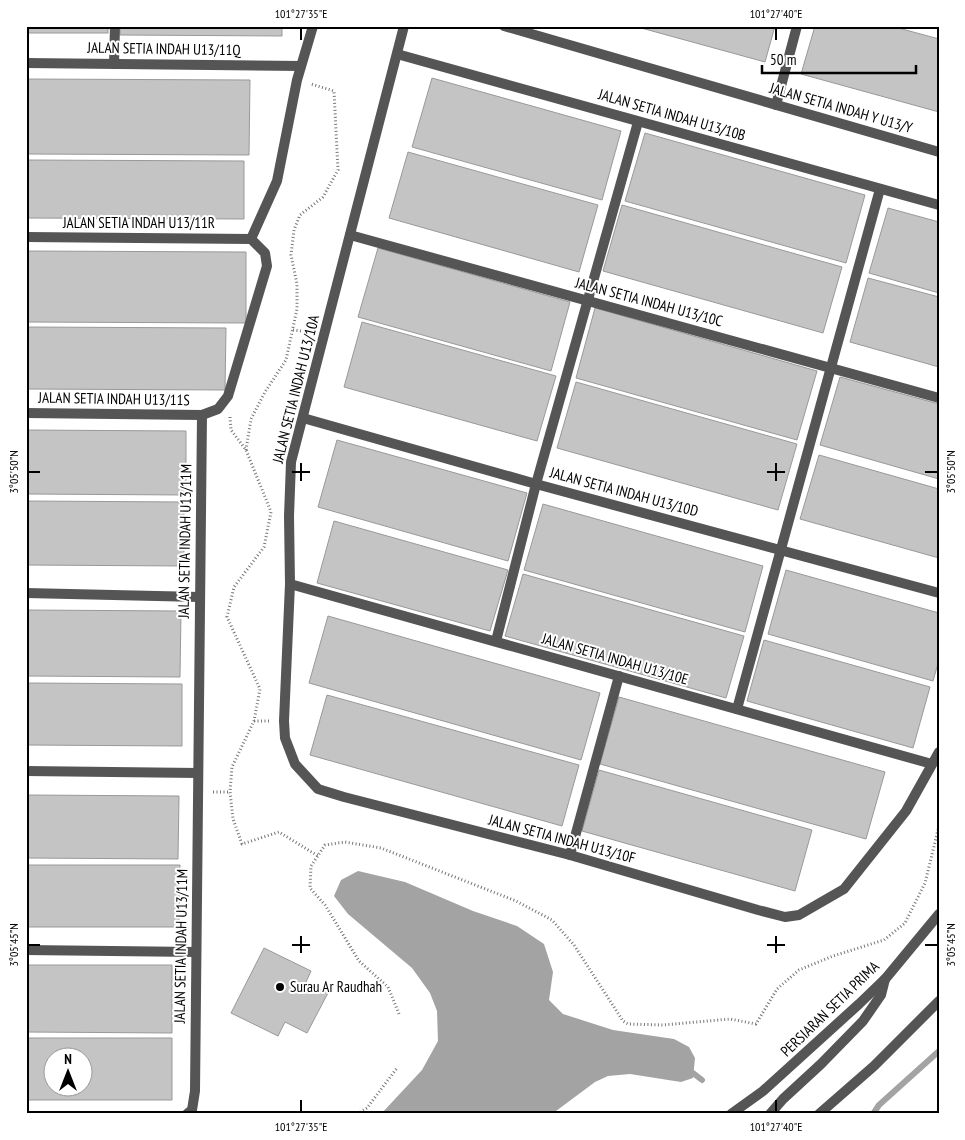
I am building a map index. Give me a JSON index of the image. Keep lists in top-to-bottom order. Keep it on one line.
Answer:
{"streets":{"street":["JALAN SETIA INDAH U13/11Q","JALAN SETIA INDAH Y U13/Y","JALAN SETIA INDAH U13/10B","JALAN SETIA INDAH U13/11R","JALAN SETIA INDAH U13/10C","JALAN SETIA INDAH U13/10A","JALAN SETIA INDAH U13/11S","JALAN SETIA INDAH U13/10D","JALAN SETIA INDAH U13/11M","JALAN SETIA INDAH U13/10E","JALAN SETIA INDAH U13/10F","PERSIARAN SETIA PRIMA"]},"crossings":[["JALAN SETIA INDAH U13/10B","JALAN SETIA INDAH U13/10A"],["JALAN SETIA INDAH U13/10C","JALAN SETIA INDAH U13/10A"],["JALAN SETIA INDAH U13/10A","JALAN SETIA INDAH U13/10D"],["JALAN SETIA INDAH U13/10A","JALAN SETIA INDAH U13/10E"],["JALAN SETIA INDAH U13/10A","JALAN SETIA INDAH U13/10F"],["JALAN SETIA INDAH U13/11S","JALAN SETIA INDAH U13/11M"],["JALAN SETIA INDAH U13/10E","JALAN SETIA INDAH U13/10F"]],"places":["Surau Ar Raudhah"],"scale_bar":"50 m","north":"top","coordinates":["101°27'35\"E","101°27'40\"E","3°05'50\"N","3°05'45\"N"]}
